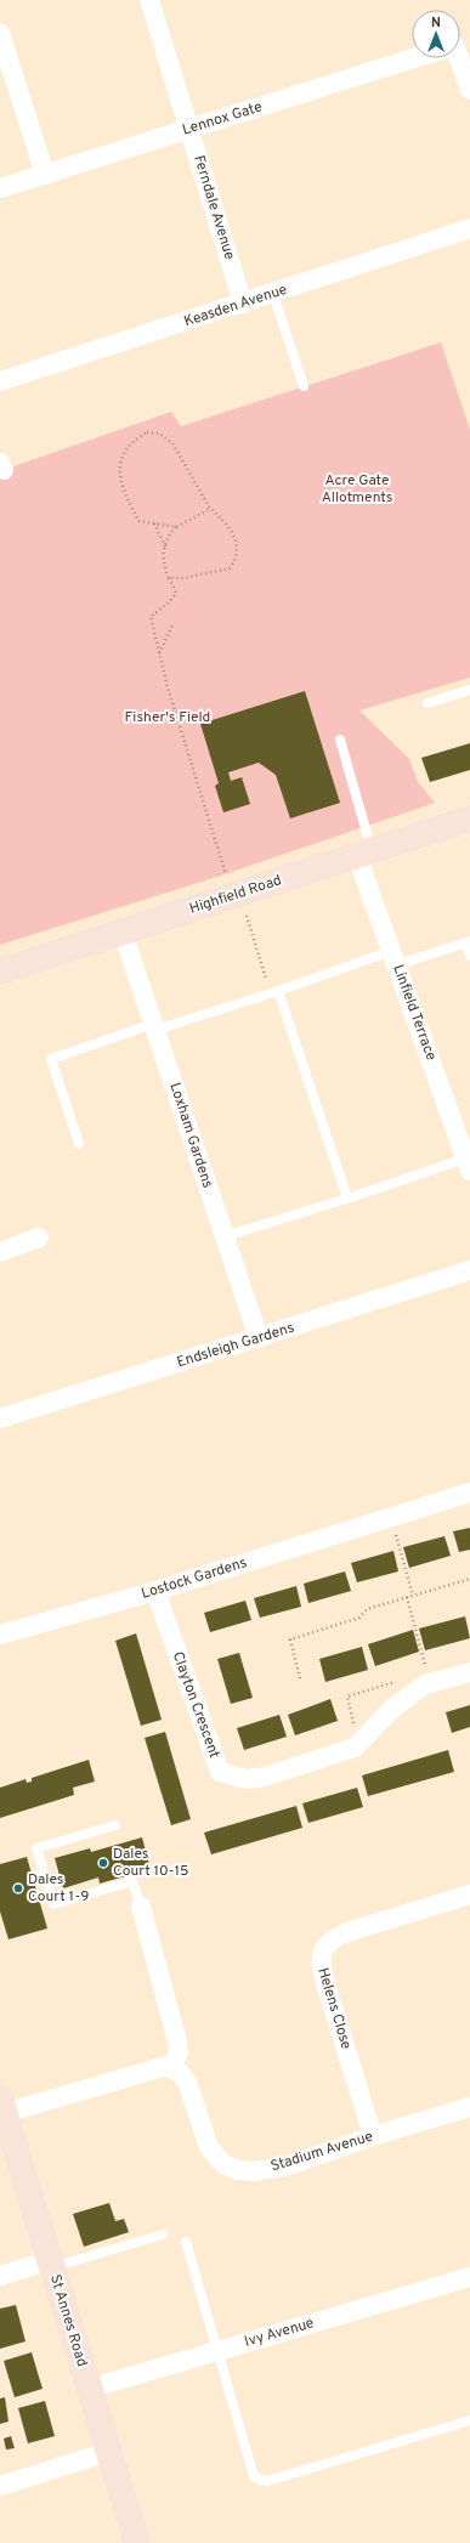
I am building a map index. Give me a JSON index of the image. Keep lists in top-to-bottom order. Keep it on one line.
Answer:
{"streets":{"street":["Lennox Gate","Ferndale Avenue","Keasden Avenue","Highfield Road","Linfield Terrace","Loxham Gardens","Endsleigh Gardens","Lostock Gardens","Clayton Crescent","Helens Close","Stadium Avenue","St Annes Road","Ivy Avenue"]},"crossings":[["Lennox Gate","Ferndale Avenue"],["Ferndale Avenue","Keasden Avenue"],["Highfield Road","Linfield Terrace"],["Highfield Road","Loxham Gardens"],["Loxham Gardens","Endsleigh Gardens"],["Lostock Gardens","Clayton Crescent"],["Helens Close","Stadium Avenue"],["St Annes Road","Ivy Avenue"]],"parks":["Acre Gate Allotments","Fisher's Field"],"places":["Dales Court 10-15","Dales Court 1-9"],"north":"top"}
